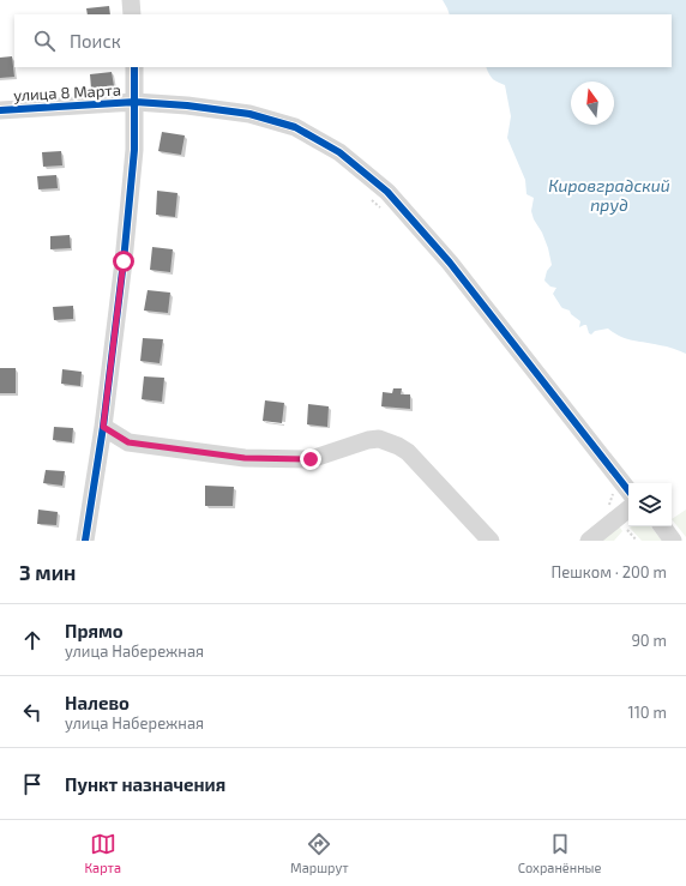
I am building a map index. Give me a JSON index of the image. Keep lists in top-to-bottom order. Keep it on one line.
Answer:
{"streets":{"street":["улица 8 Марта"]},"water":["Кировградский пруд"],"north":"top","page":{"search":"Поиск","heading":["3 мин","Пешком · 200 m"],"list":[["Прямо","улица Набережная","90 m"],["Налево","улица Набережная","110 m"],"Пункт назначения"],"nav":["Карта","Маршрут","Сохранённые"]}}
